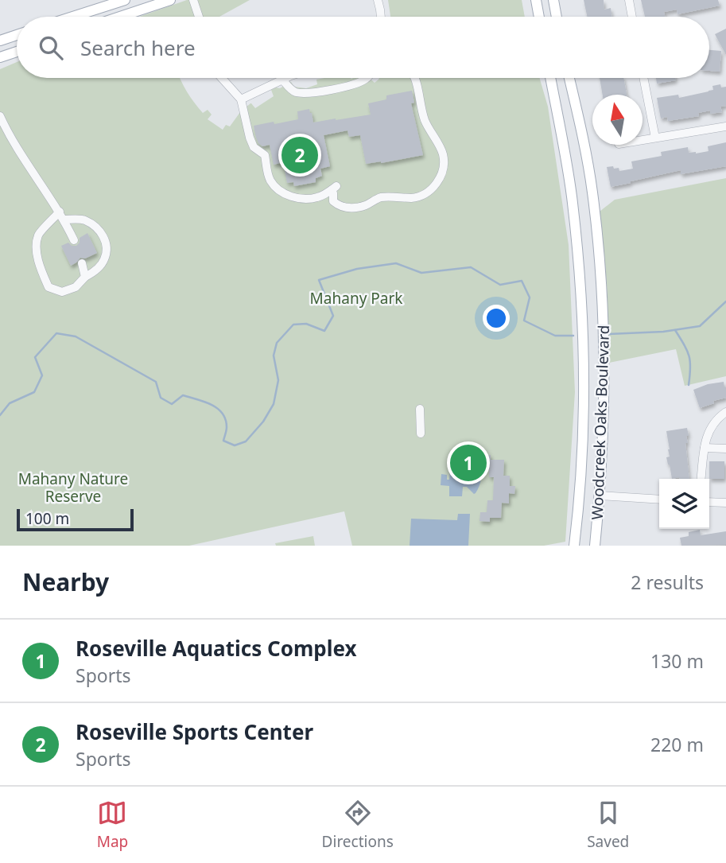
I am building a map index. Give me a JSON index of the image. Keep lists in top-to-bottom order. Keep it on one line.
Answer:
{"streets":{"main road":["Woodcreek Oaks Boulevard"]},"parks":["Mahany Park","Mahany Nature Reserve"],"scale_bar":"100 m","north":"top","page":{"search":"Search here","pins":["2","1"],"scale":"100 m","heading":["Nearby","2 results"],"list":[{"mark":"1","name":"Roseville Aquatics Complex","note":"Sports","value":"130 m"},{"mark":"2","name":"Roseville Sports Center","note":"Sports","value":"220 m"}],"nav":["Map","Directions","Saved"]}}
